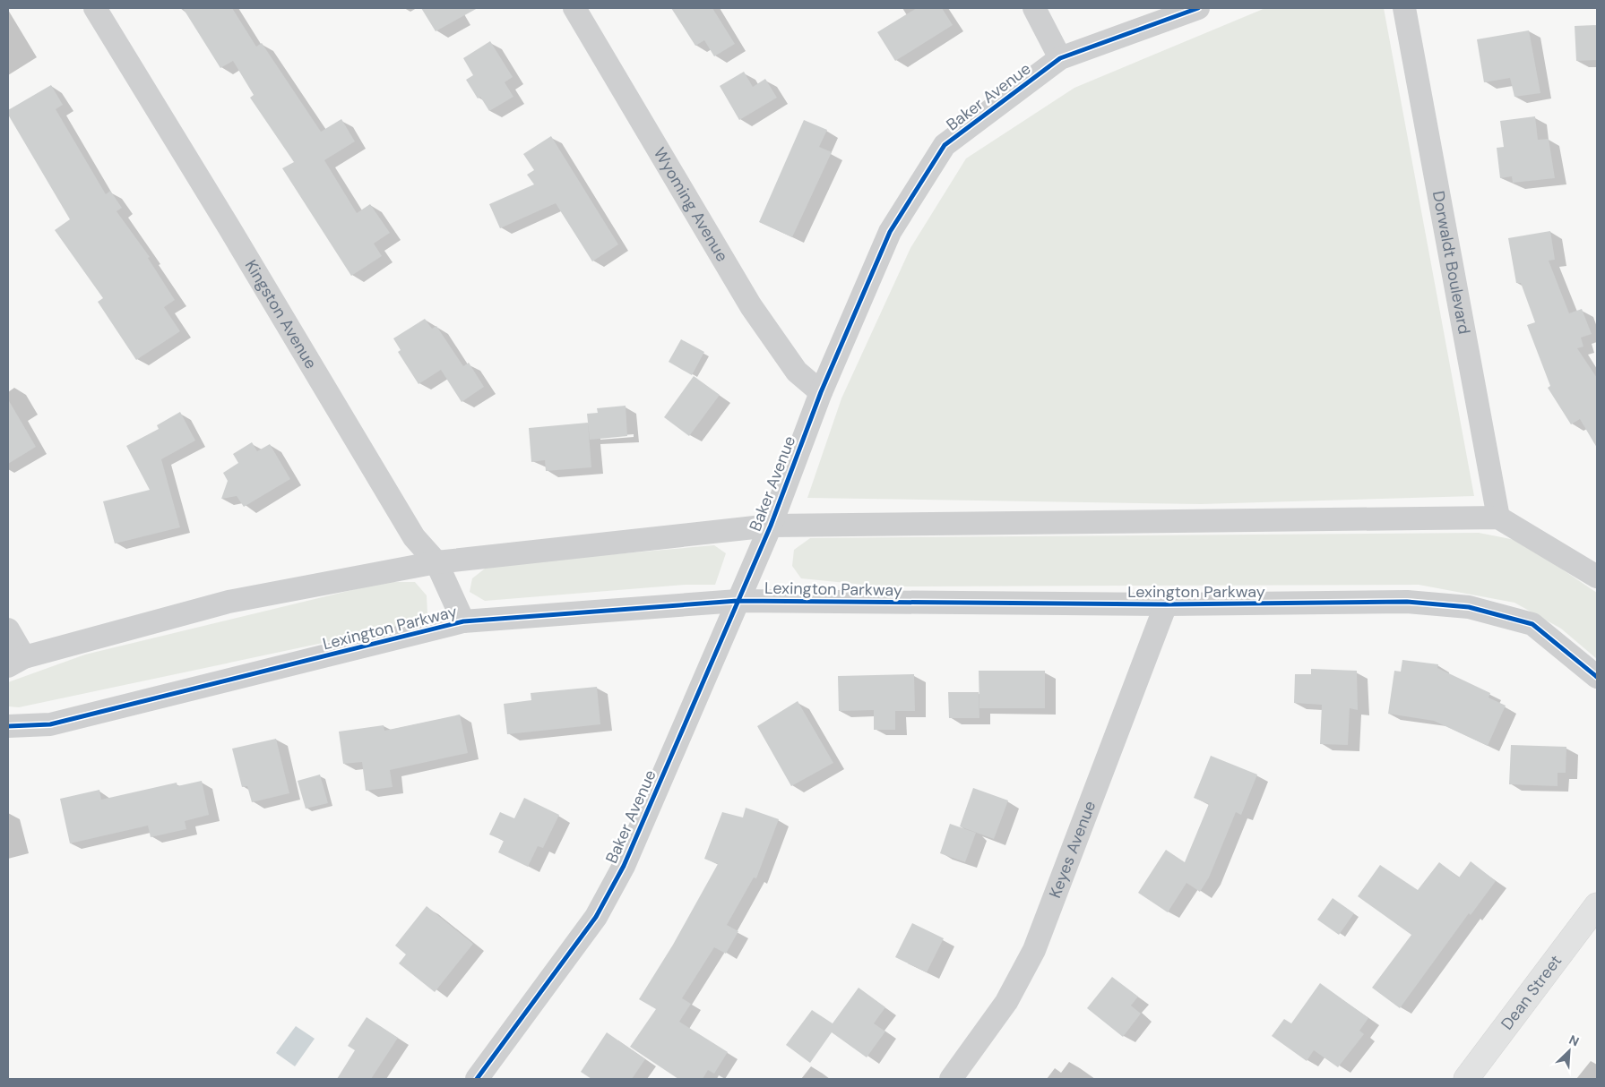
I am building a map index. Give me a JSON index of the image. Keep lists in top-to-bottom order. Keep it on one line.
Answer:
{"streets":{"street":["Baker Avenue","Wyoming Avenue","Dorwaldt Boulevard","Kingston Avenue","Lexington Parkway","Keyes Avenue","Dean Street"]},"crossings":[["Baker Avenue","Wyoming Avenue"],["Baker Avenue","Lexington Parkway"],["Kingston Avenue","Lexington Parkway"],["Lexington Parkway","Keyes Avenue"]],"north":"top right"}
